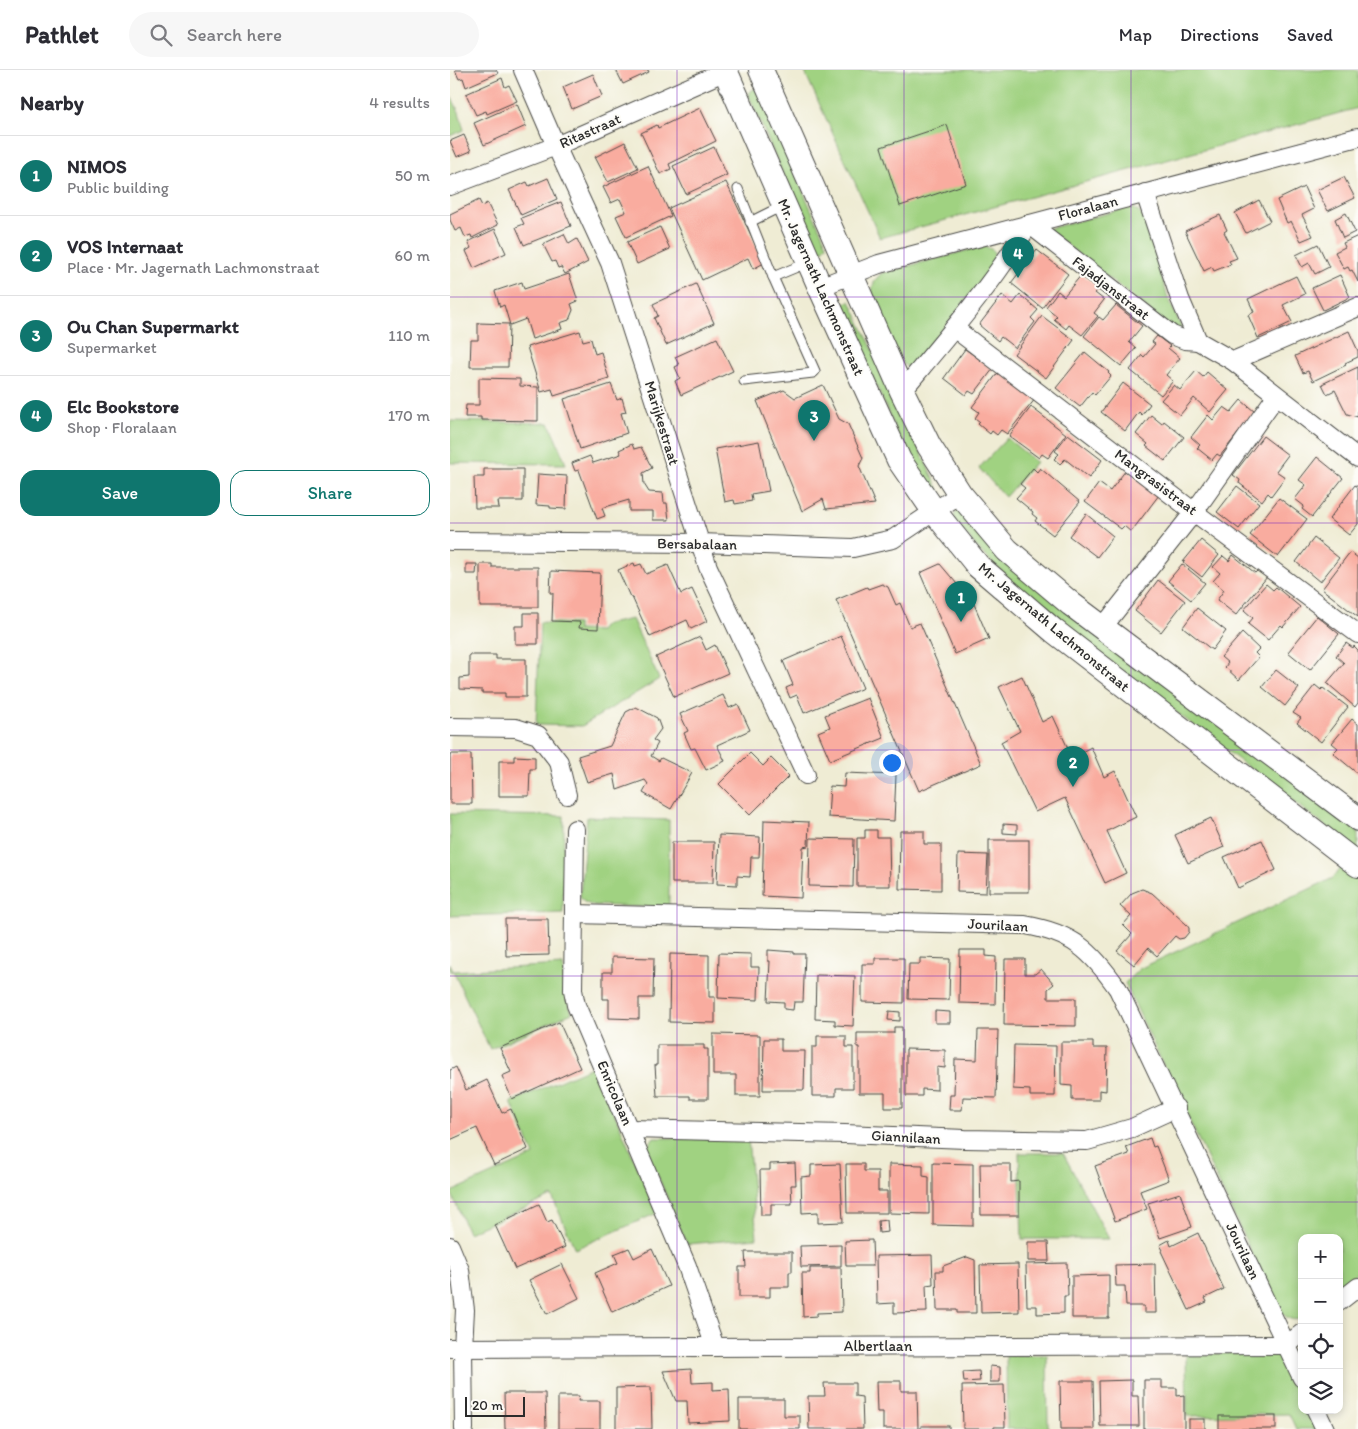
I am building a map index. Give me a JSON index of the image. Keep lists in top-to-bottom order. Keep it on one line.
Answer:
{"streets":{"main road":["Mr. Jagernath Lachmonstraat"],"street":["Ritastraat","Floralaan","Fajadjanstraat","Marijkestraat","Mangrasistraat","Bersabalaan","Jourilaan","Enricolaan","Giannilaan","Albertlaan"]},"crossings":[["Ritastraat","Mr. Jagernath Lachmonstraat"],["Ritastraat","Marijkestraat"],["Floralaan","Mr. Jagernath Lachmonstraat"],["Floralaan","Fajadjanstraat"],["Mr. Jagernath Lachmonstraat","Bersabalaan"],["Marijkestraat","Bersabalaan"],["Jourilaan","Enricolaan"],["Jourilaan","Giannilaan"],["Jourilaan","Albertlaan"],["Enricolaan","Giannilaan"],["Enricolaan","Albertlaan"]],"scale_bar":"20 m","page":{"header":"Pathlet","search":"Search here","nav":["Map","Directions","Saved"],"heading":["Nearby","4 results"],"list":[{"mark":"1","name":"NIMOS","note":"Public building","value":"50 m"},{"mark":"2","name":"VOS Internaat","note":"Place · Mr. Jagernath Lachmonstraat","value":"60 m"},{"mark":"3","name":"Ou Chan Supermarkt","note":"Supermarket","value":"110 m"},{"mark":"4","name":"Elc Bookstore","note":"Shop · Floralaan","value":"170 m"}],"pins":["4","3","1","2"],"buttons":["Save","Share"],"map_buttons":["+","−"],"scale":"20 m"}}
